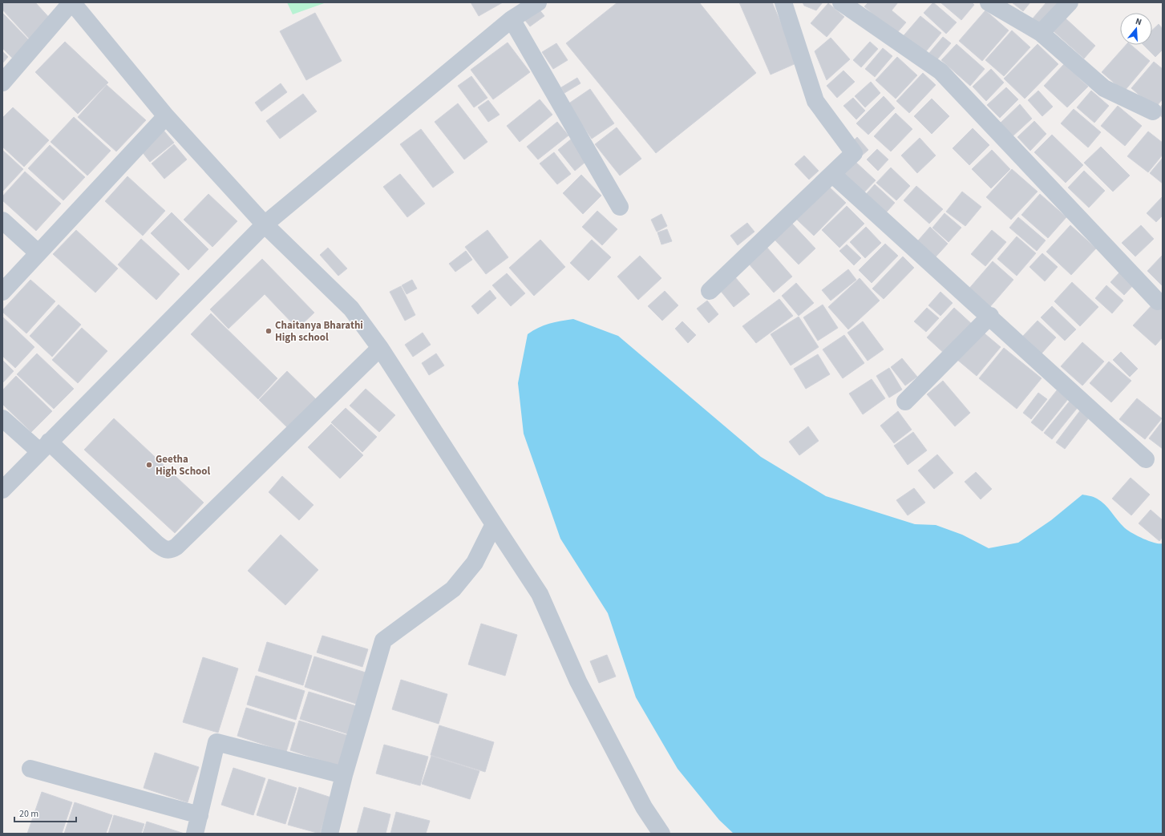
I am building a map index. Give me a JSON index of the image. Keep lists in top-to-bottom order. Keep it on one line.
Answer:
{"places":["Chaitanya Bharathi High school","Geetha High School"],"scale_bar":"20 m","north":"top"}
